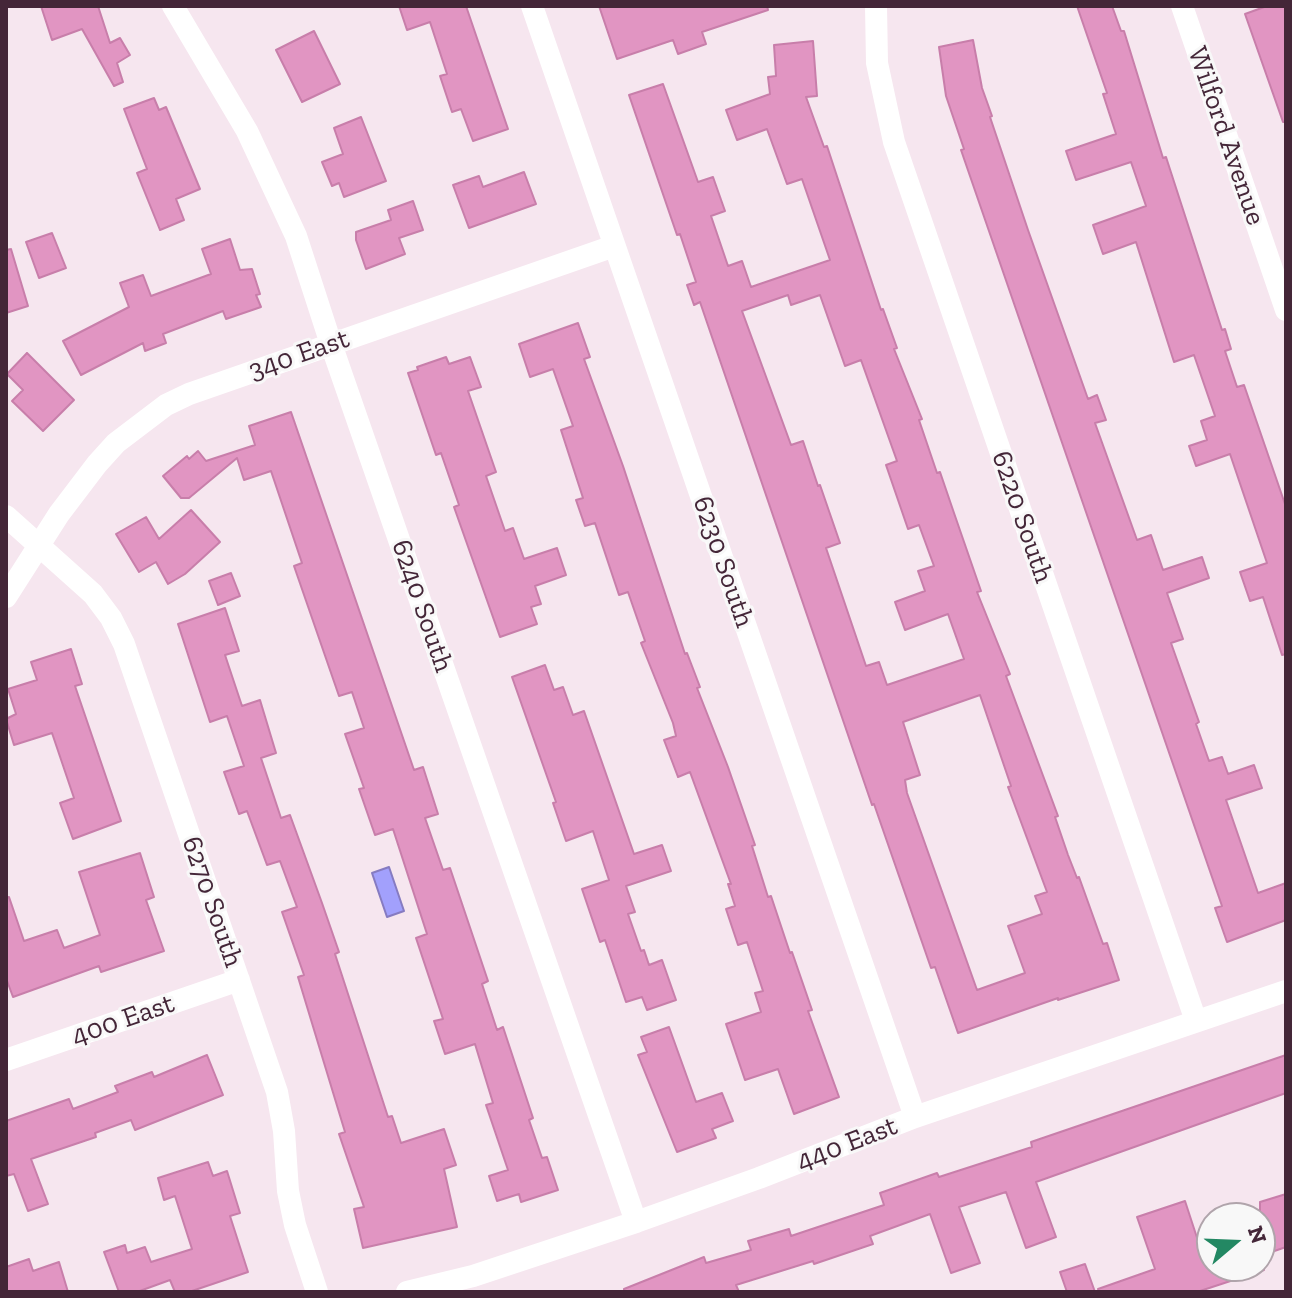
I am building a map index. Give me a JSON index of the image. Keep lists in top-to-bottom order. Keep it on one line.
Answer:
{"streets":{"street":["Wilford Avenue","340 East","6220 South","6230 South","6240 South","6270 South","400 East","440 East"]},"crossings":[["340 East","6230 South"],["340 East","6240 South"],["340 East","6270 South"],["6220 South","440 East"],["6230 South","440 East"],["6240 South","440 East"],["6270 South","400 East"]],"north":"right"}
